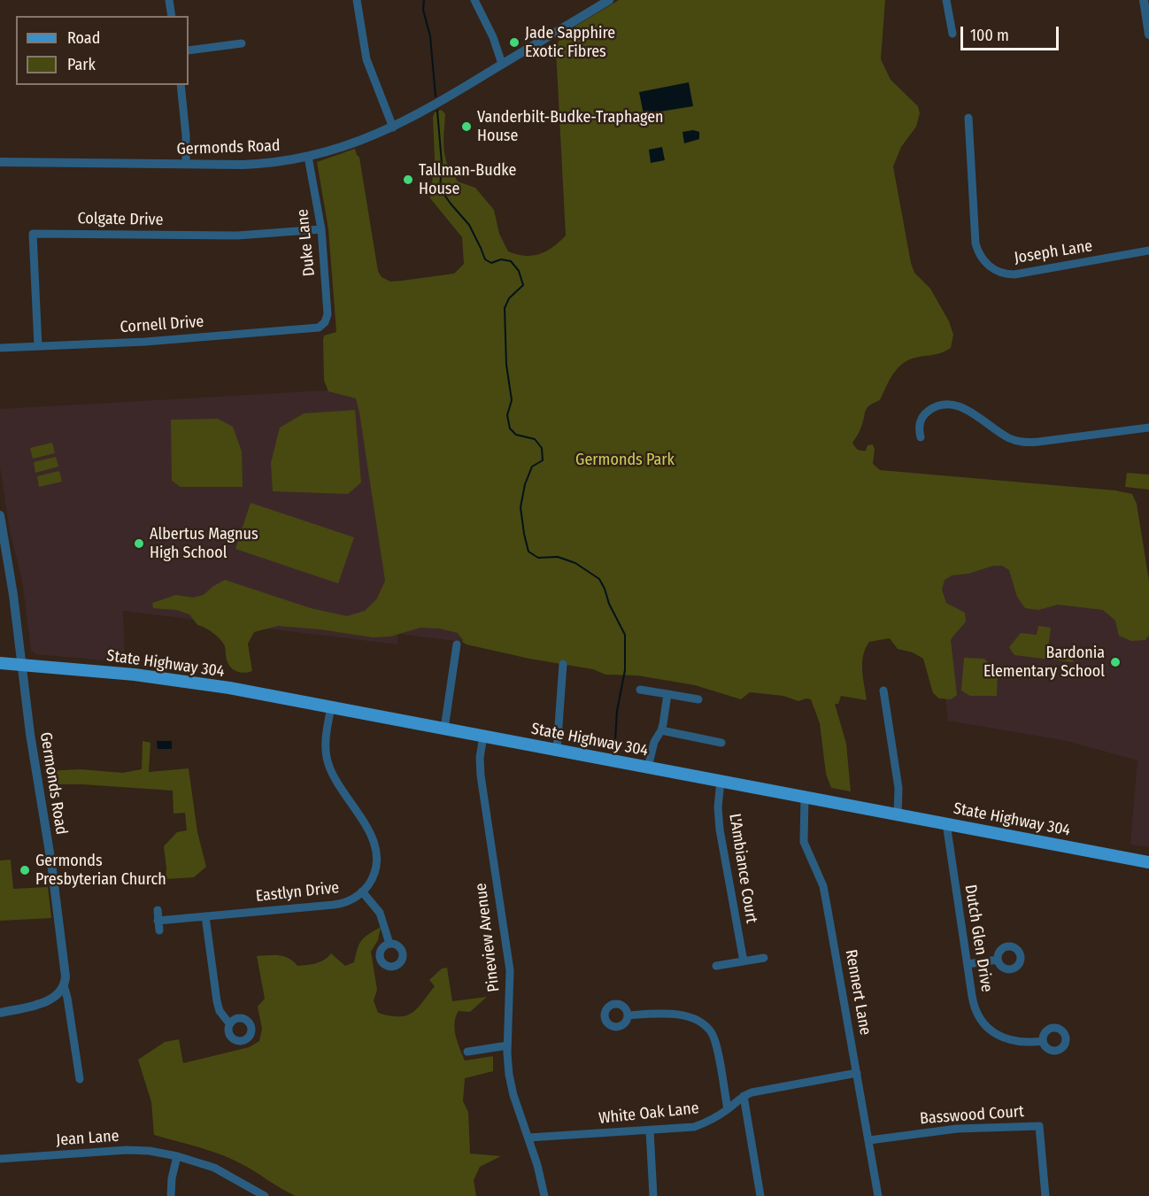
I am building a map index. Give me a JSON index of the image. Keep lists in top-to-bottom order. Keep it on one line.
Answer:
{"streets":{"main road":["State Highway 304"],"street":["Germonds Road","Colgate Drive","Duke Lane","Joseph Lane","Cornell Drive","L'Ambiance Court","Eastlyn Drive","Pineview Avenue","Dutch Glen Drive","Rennert Lane","White Oak Lane","Basswood Court","Jean Lane"]},"crossings":[["Germonds Road","Duke Lane"],["Germonds Road","State Highway 304"],["Colgate Drive","Duke Lane"],["Colgate Drive","Cornell Drive"],["Duke Lane","Cornell Drive"],["State Highway 304","L'Ambiance Court"],["State Highway 304","Eastlyn Drive"],["State Highway 304","Pineview Avenue"],["State Highway 304","Dutch Glen Drive"],["State Highway 304","Rennert Lane"],["Pineview Avenue","White Oak Lane"],["Rennert Lane","White Oak Lane"],["Rennert Lane","Basswood Court"]],"parks":["Germonds Park"],"places":["Jade Sapphire Exotic Fibres","Vanderbilt-Budke-Traphagen House","Tallman-Budke House","Albertus Magnus High School","Bardonia Elementary School","Germonds Presbyterian Church"],"legend":["Road","Park"],"scale_bar":"100 m"}
